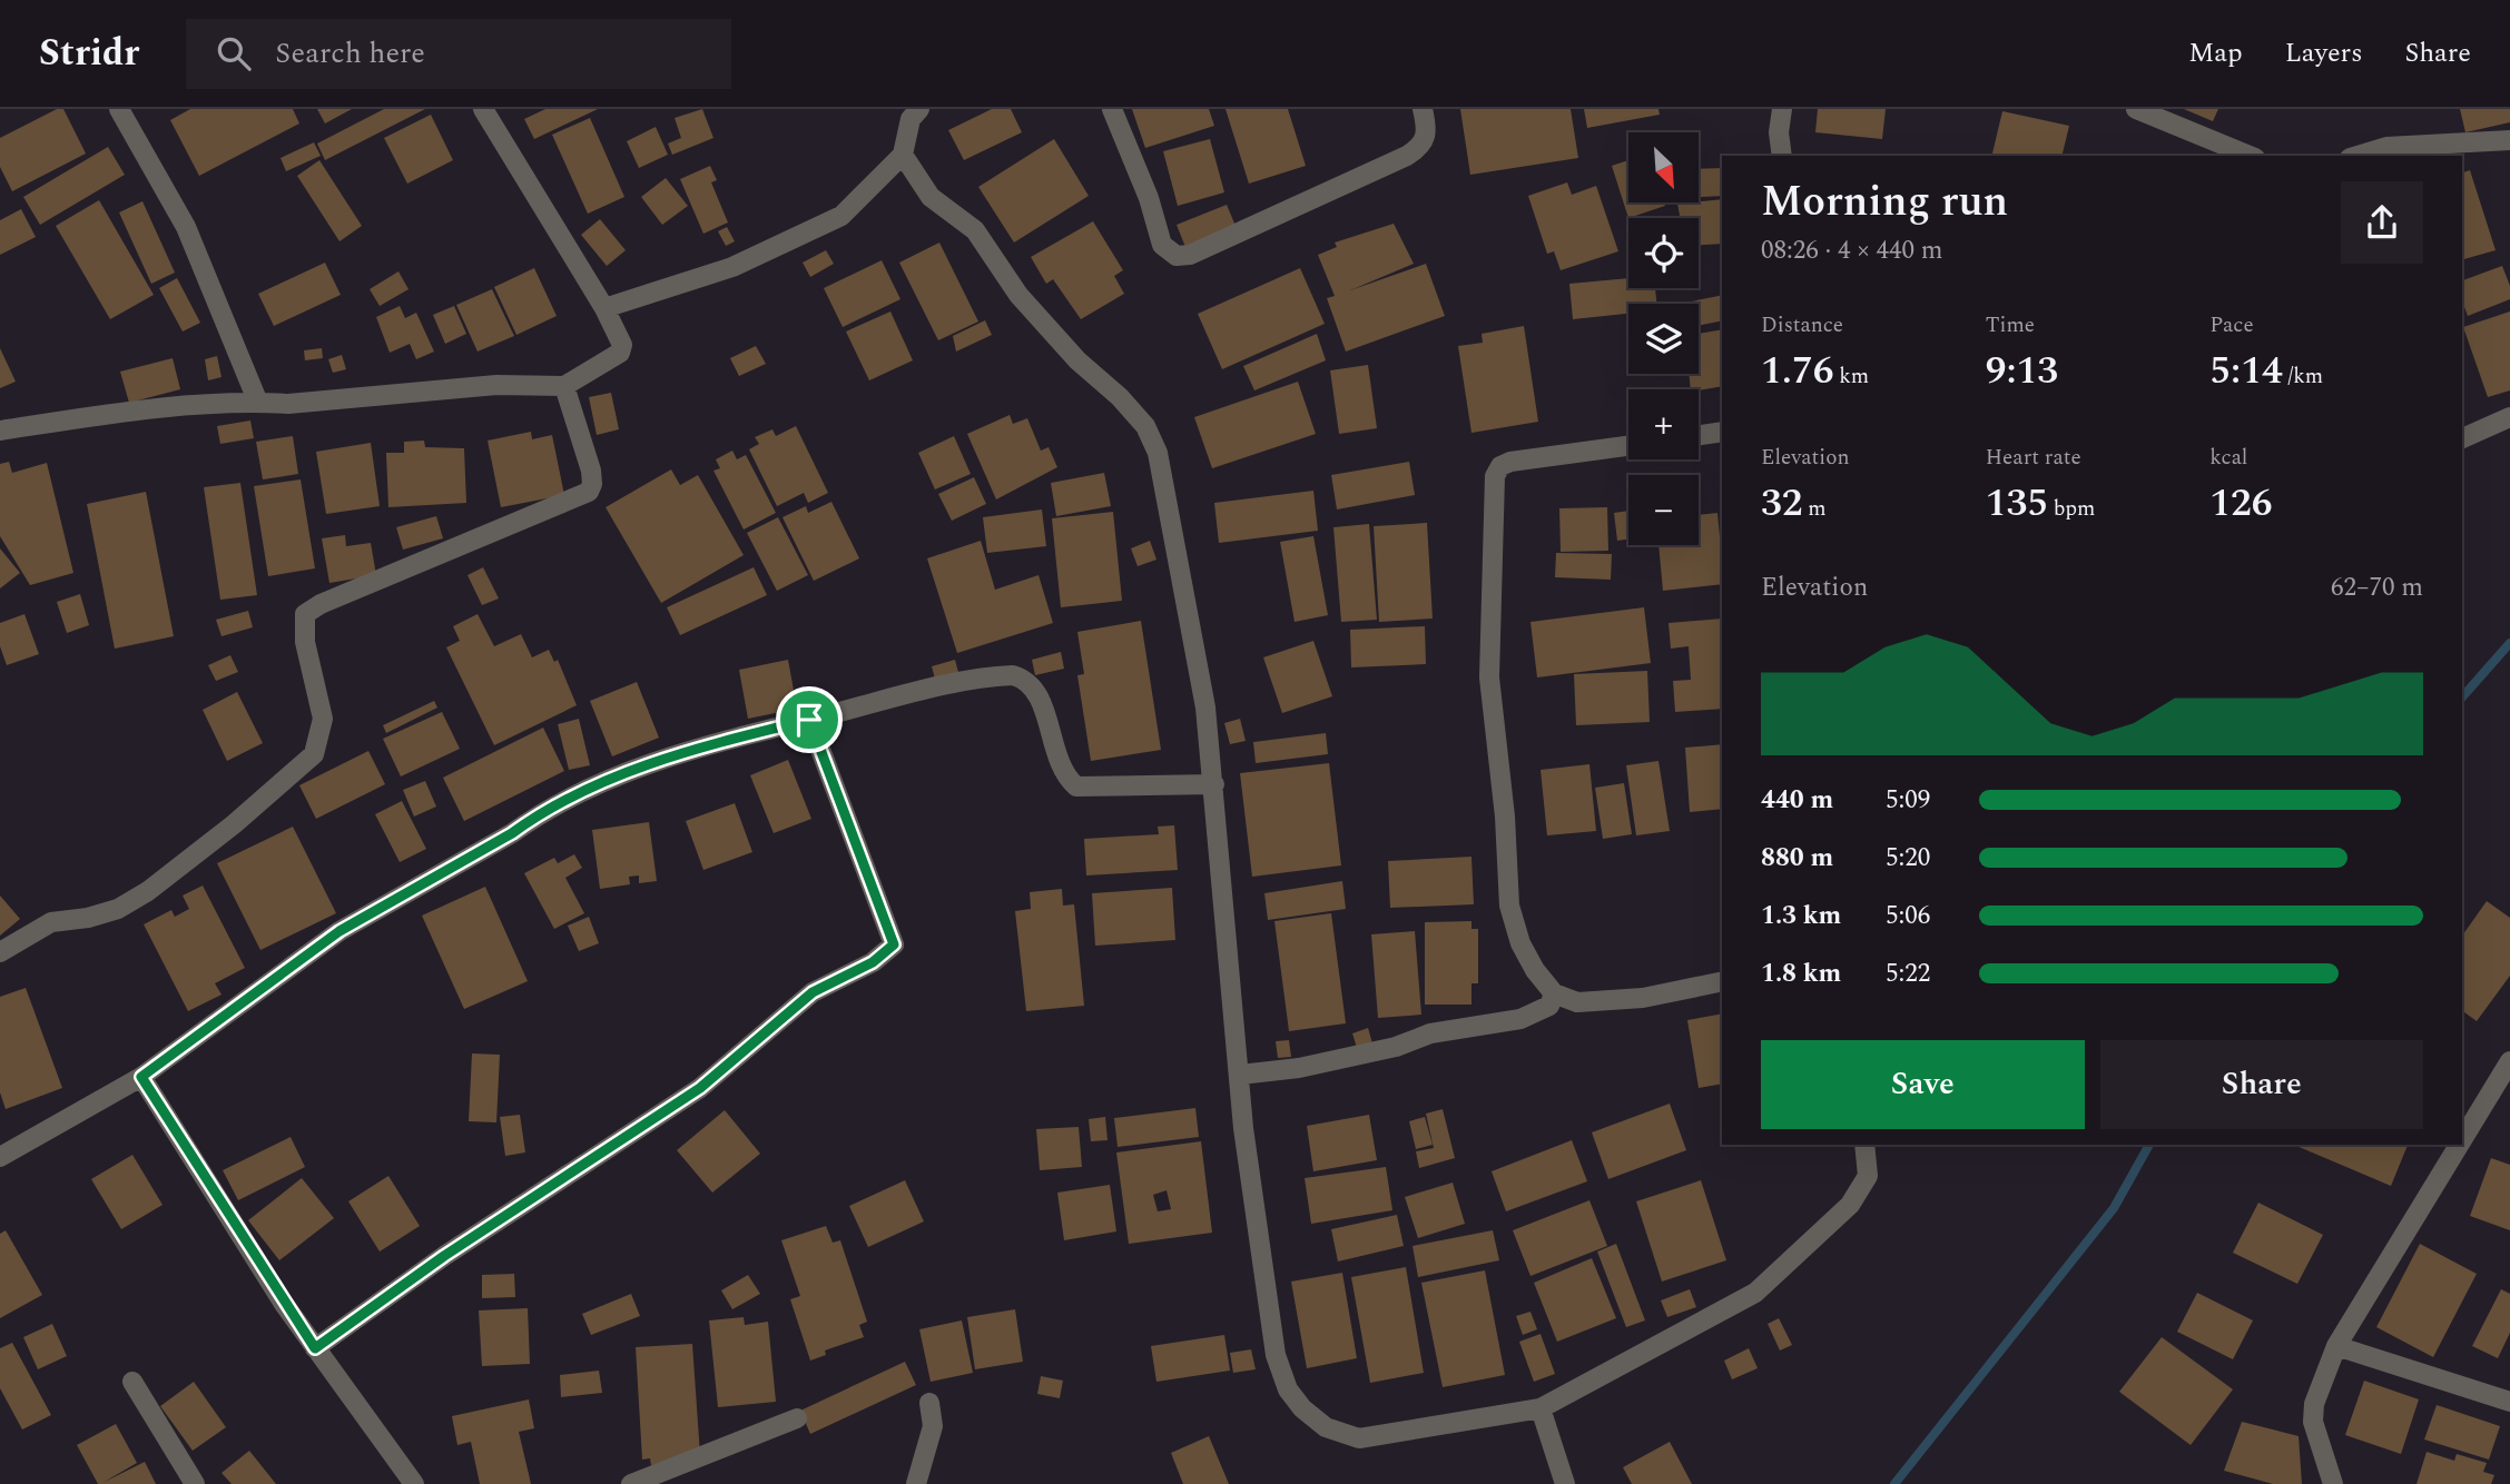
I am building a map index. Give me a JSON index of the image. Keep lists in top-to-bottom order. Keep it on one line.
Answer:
{"north":"bottom right","page":{"header":"Stridr","search":"Search here","nav":["Map","Layers","Share"],"map_buttons":["+","−"],"heading":["Morning run","08:26 · 4 × 440 m"],"stats":[["Distance","1.76 km"],["Time","9:13"],["Pace","5:14 /km"],["Elevation","32 m"],["Heart rate","135 bpm"],["kcal","126"]],"chart":["Elevation","62–70 m"],"list":[{"name":"440 m","note":"5:09"},{"name":"880 m","note":"5:20"},{"name":"1.3 km","note":"5:06"},{"name":"1.8 km","note":"5:22"}],"buttons":["Save","Share"]}}
